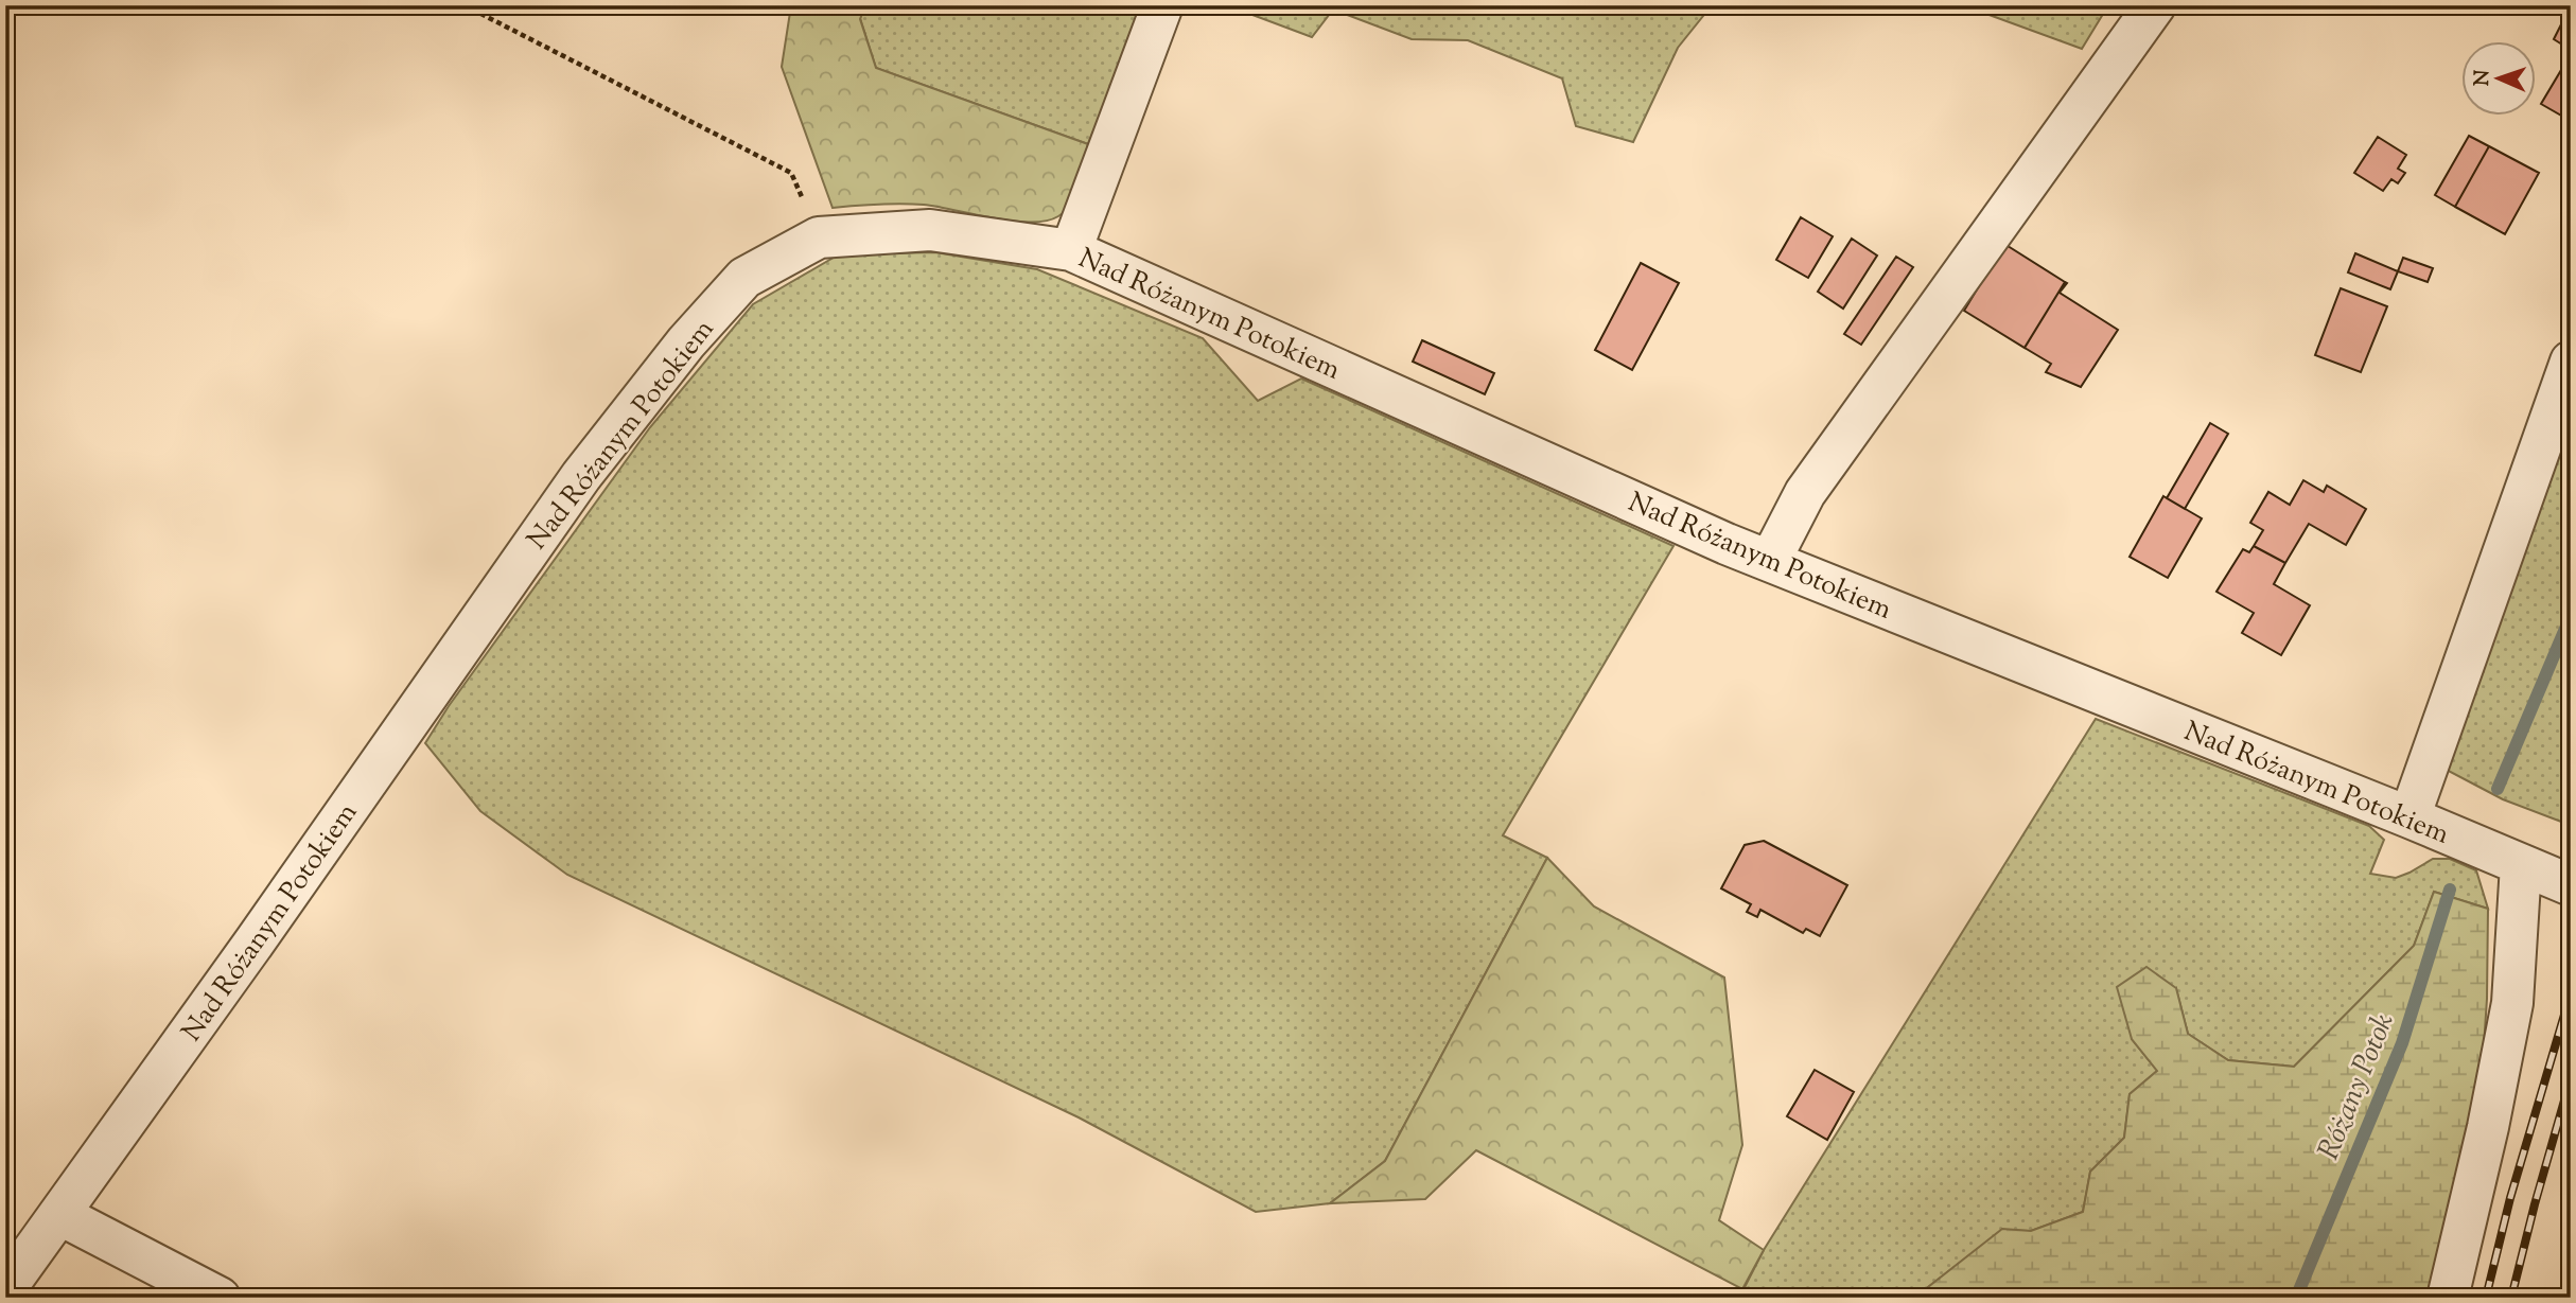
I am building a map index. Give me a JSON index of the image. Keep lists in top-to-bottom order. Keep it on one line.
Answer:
{"streets":{"street":["Nad Różanym Potokiem"]},"water":["Różany Potok"],"north":"left"}
